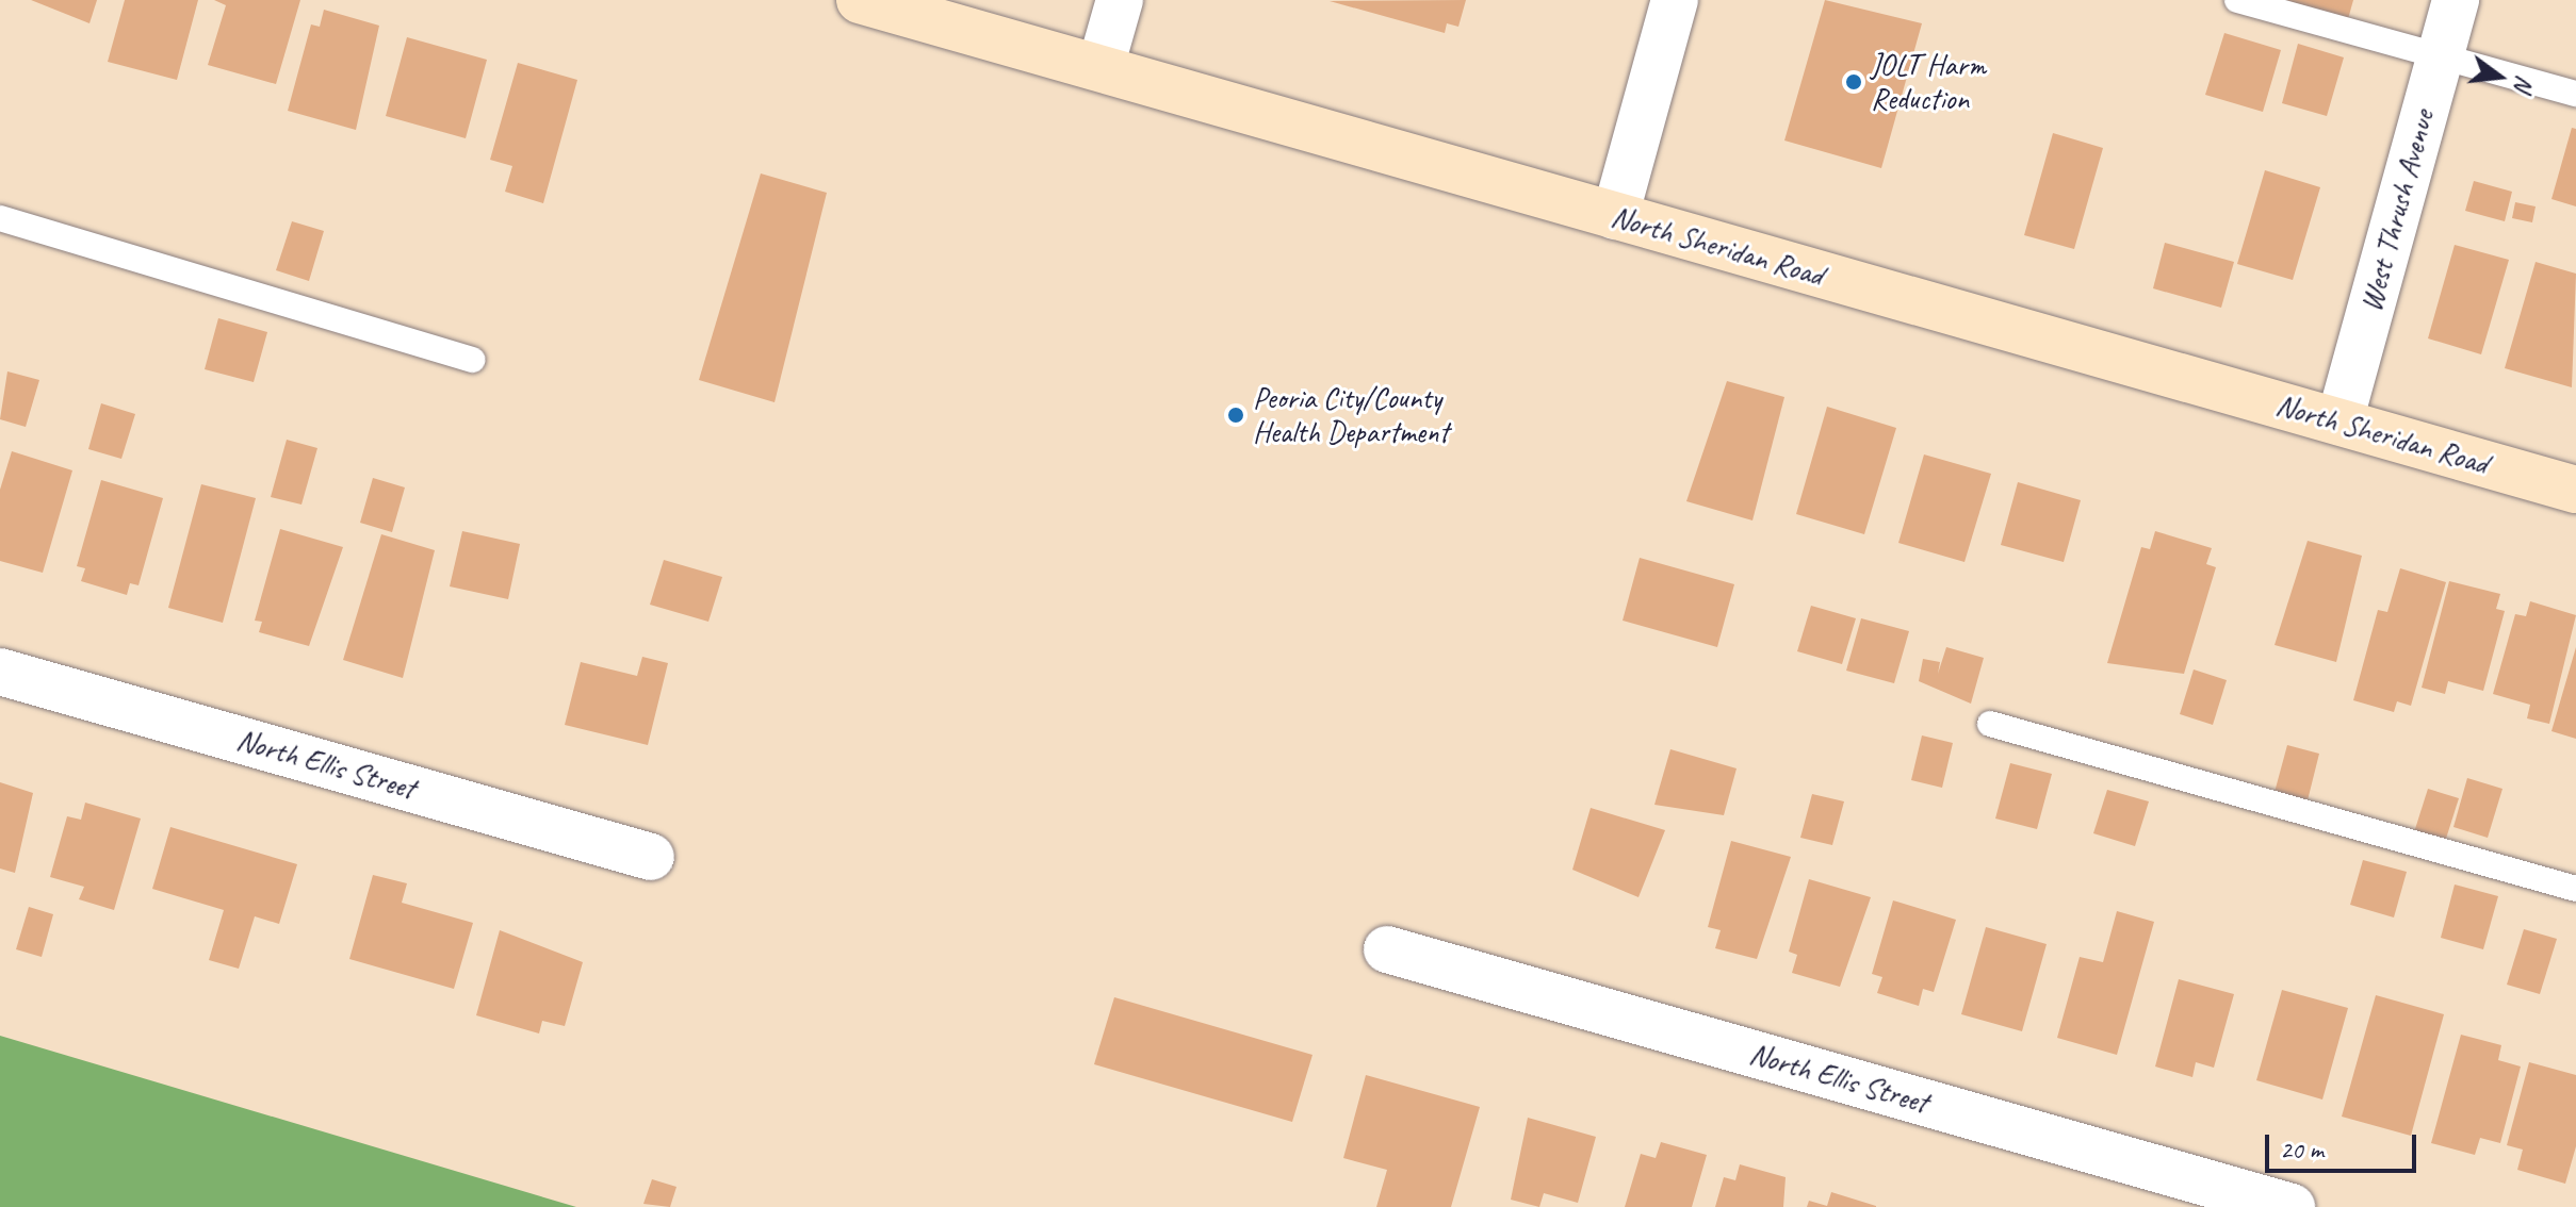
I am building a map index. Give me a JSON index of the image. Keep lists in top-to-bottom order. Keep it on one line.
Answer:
{"streets":{"main road":["North Sheridan Road"],"street":["West Thrush Avenue","North Ellis Street"]},"crossings":[["West Thrush Avenue","North Sheridan Road"]],"places":["JOLT Harm Reduction","Peoria City/County Health Department"],"scale_bar":"20 m","north":"right"}
